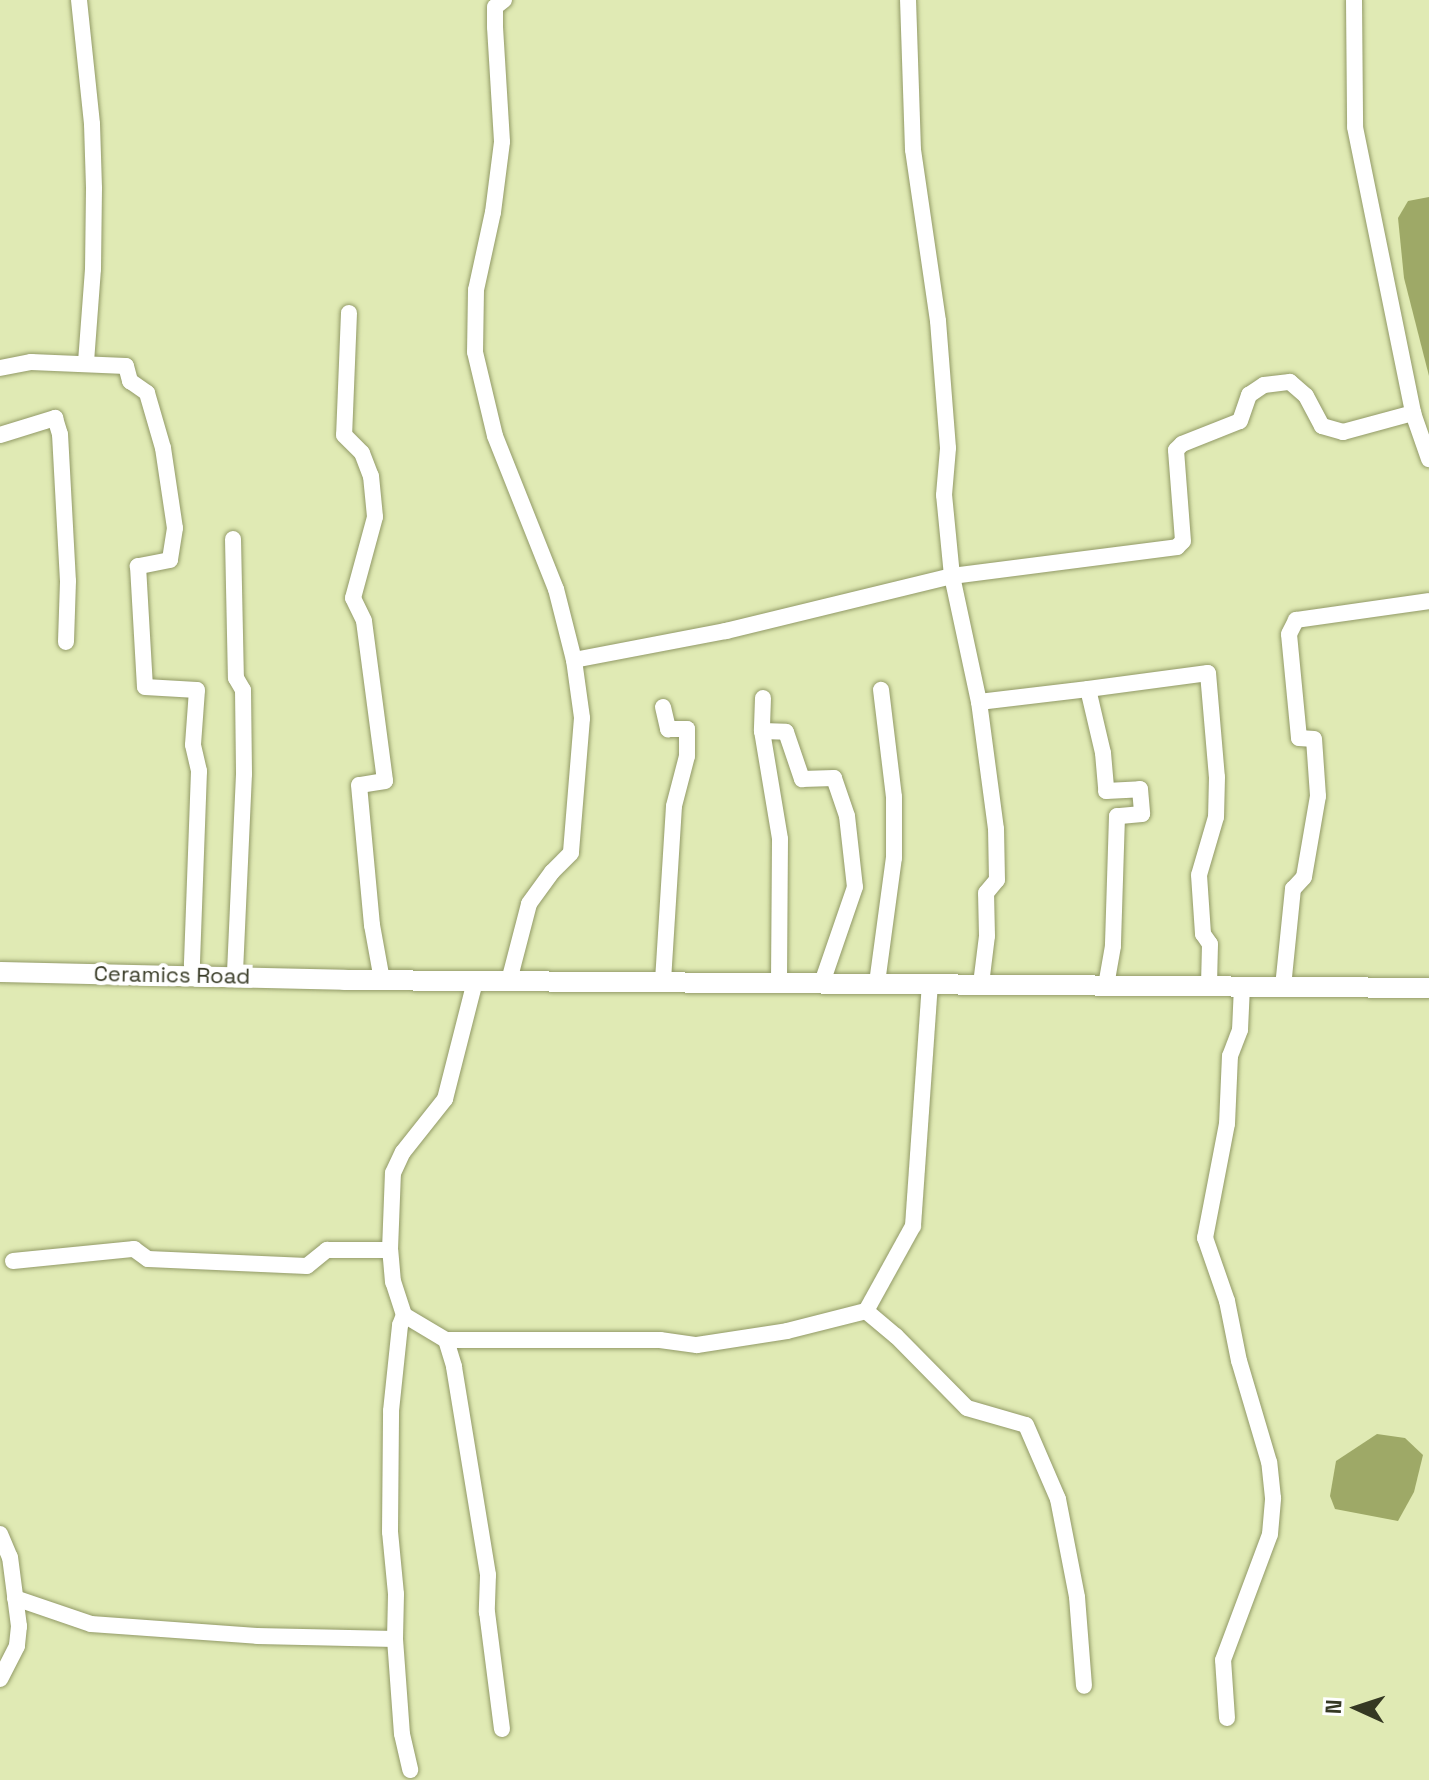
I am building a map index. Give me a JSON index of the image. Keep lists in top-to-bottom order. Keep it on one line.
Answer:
{"streets":{"street":["Ceramics Road"]},"north":"left"}
